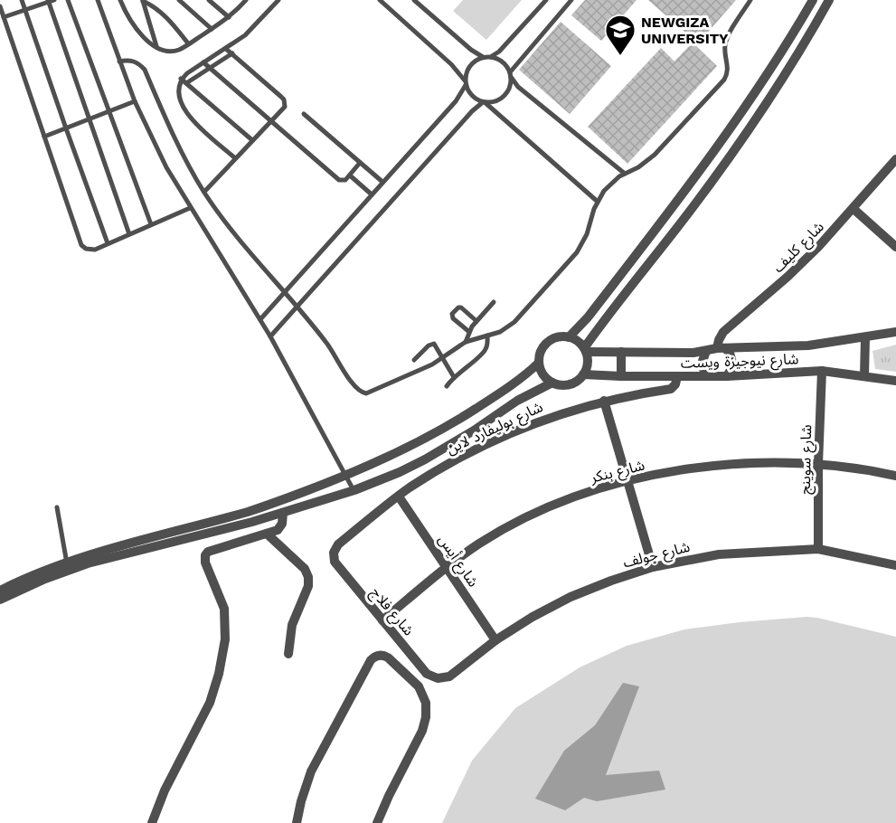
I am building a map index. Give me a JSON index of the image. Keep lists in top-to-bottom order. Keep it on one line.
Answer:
{"streets":{"street":["شارع كليف","شارع نيوجيزة ويست","شارع بوليفارد لاين","شارع سوينج","شارع بنكر","شارع جولف","شارع أيس","شارع فلاج"]},"crossings":[["شارع كليف","شارع نيوجيزة ويست"],["شارع نيوجيزة ويست","شارع بوليفارد لاين"],["شارع نيوجيزة ويست","شارع سوينج"],["شارع بوليفارد لاين","شارع أيس"],["شارع بوليفارد لاين","شارع فلاج"],["شارع سوينج","شارع بنكر"],["شارع سوينج","شارع جولف"],["شارع بنكر","شارع أيس"],["شارع بنكر","شارع فلاج"],["شارع جولف","شارع أيس"],["شارع جولف","شارع فلاج"]],"places":{"school or university":["NEWGIZA UNIVERSITY"]}}
